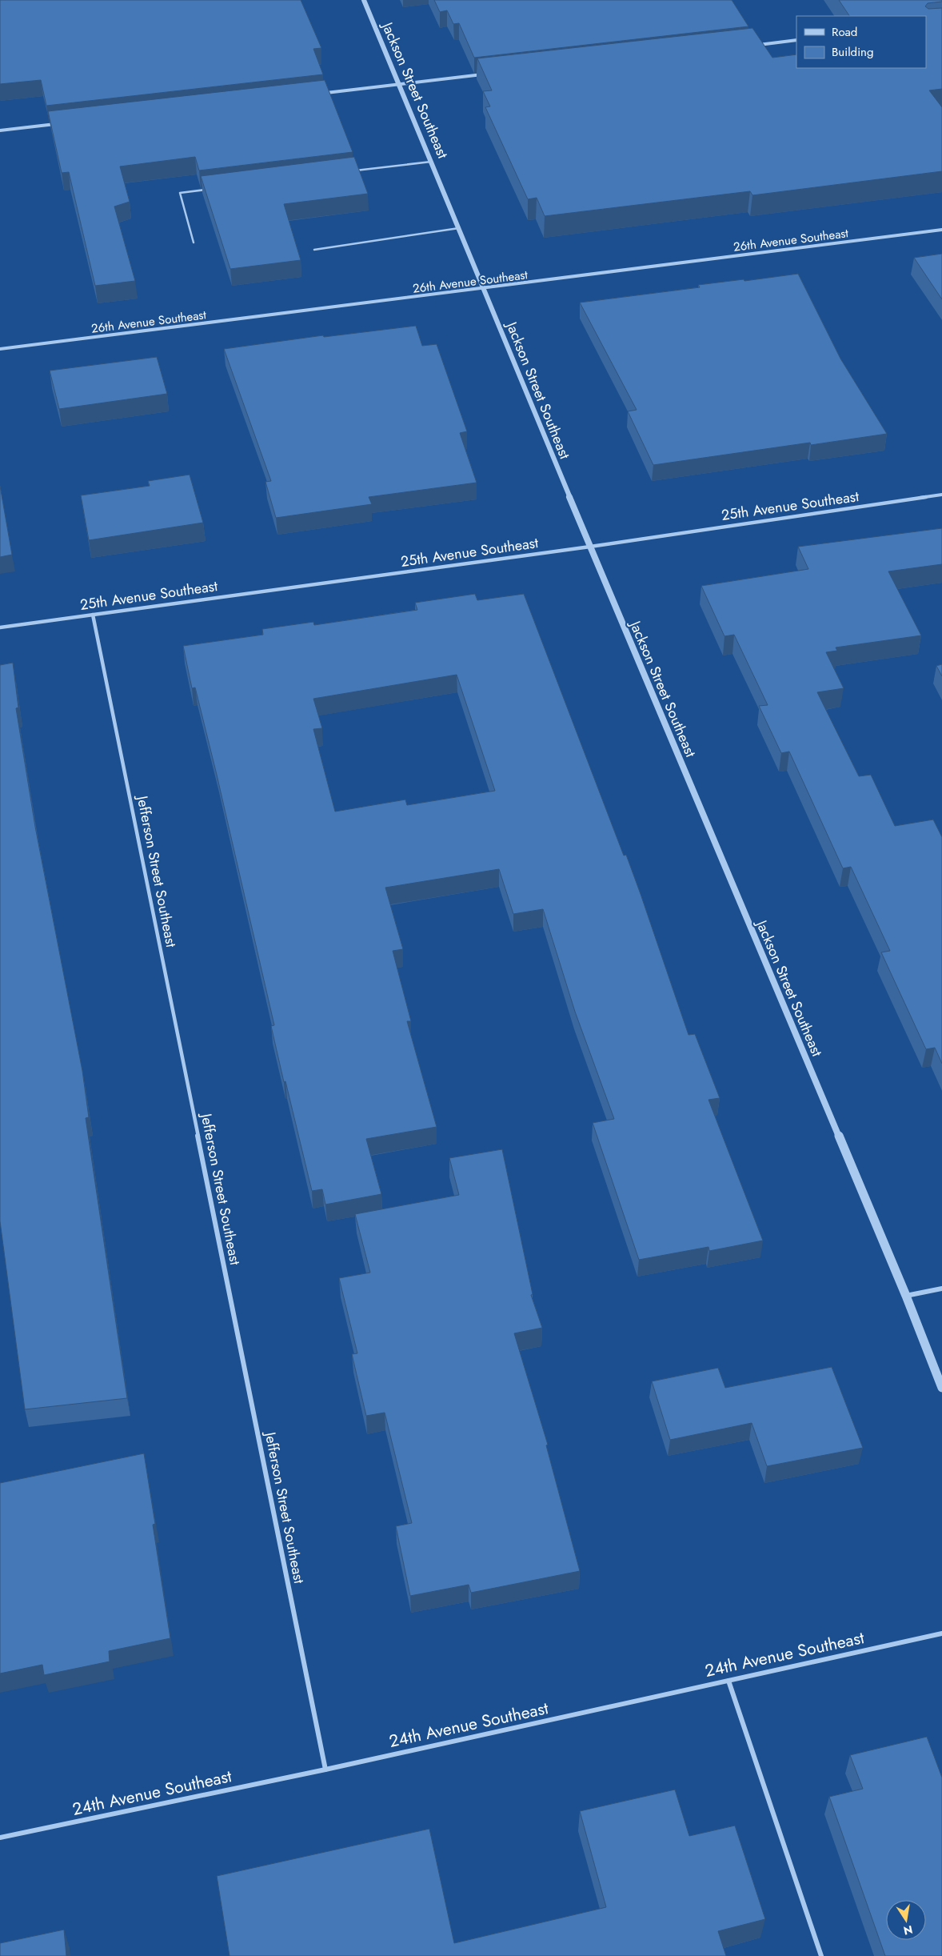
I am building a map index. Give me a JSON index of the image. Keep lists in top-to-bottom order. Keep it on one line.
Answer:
{"streets":{"street":["Jackson Street Southeast","26th Avenue Southeast","25th Avenue Southeast","Jefferson Street Southeast","24th Avenue Southeast"]},"crossings":[["Jackson Street Southeast","26th Avenue Southeast"],["Jackson Street Southeast","25th Avenue Southeast"],["25th Avenue Southeast","Jefferson Street Southeast"],["Jefferson Street Southeast","24th Avenue Southeast"]],"legend":["Road","Building"],"north":"bottom"}
